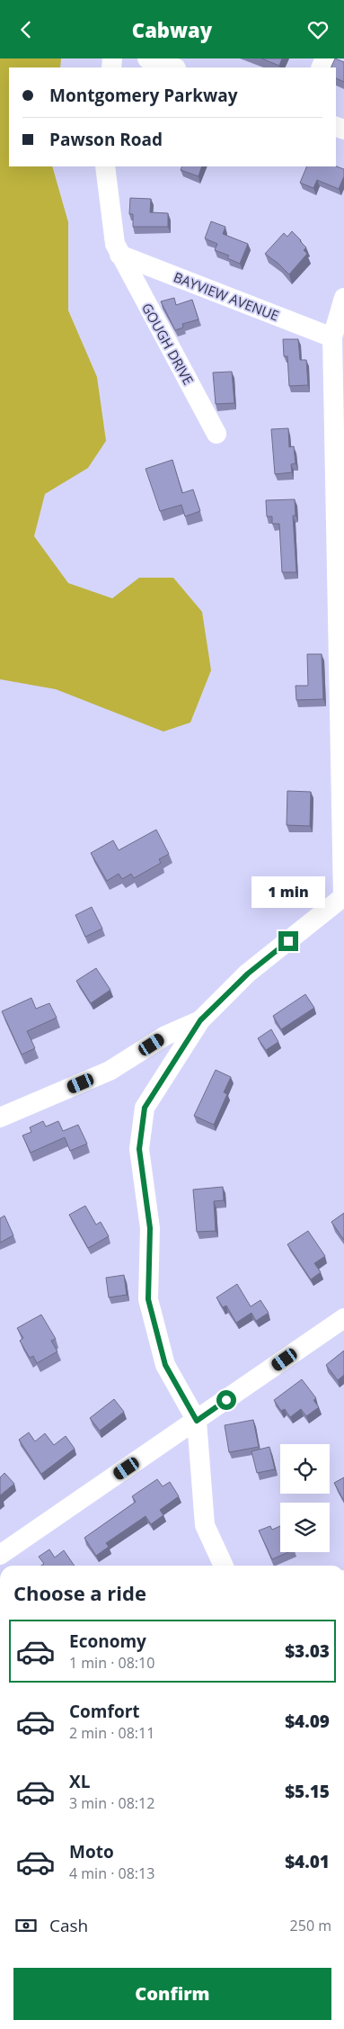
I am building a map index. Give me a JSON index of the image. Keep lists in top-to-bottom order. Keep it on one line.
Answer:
{"streets":{"street":["BAYVIEW AVENUE","GOUGH DRIVE"]},"crossings":[["BAYVIEW AVENUE","GOUGH DRIVE"]],"page":{"header":"Cabway","banner":["Montgomery Parkway","Pawson Road"],"bubble":"1 min","heading":"Choose a ride","list":[{"name":"Economy","note":"1 min · 08:10","value":"$3.03"},{"name":"Comfort","note":"2 min · 08:11","value":"$4.09"},{"name":"XL","note":"3 min · 08:12","value":"$5.15"},{"name":"Moto","note":"4 min · 08:13","value":"$4.01"}],"pay":["Cash","250 m"],"buttons":"Confirm"}}
